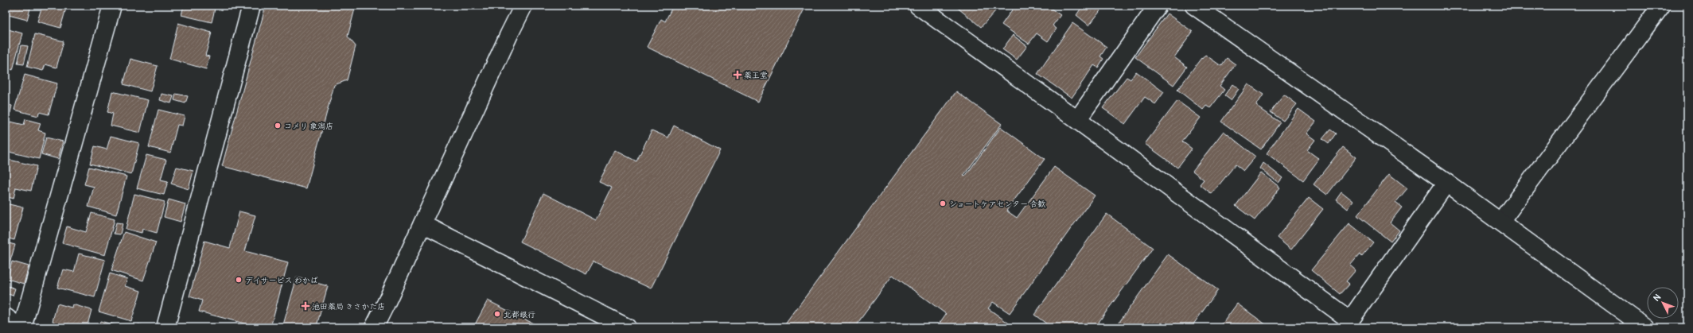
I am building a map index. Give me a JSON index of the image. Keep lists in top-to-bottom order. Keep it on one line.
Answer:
{"places":{"health":["薬王堂","池田薬局 きさかた店"],"other":["コメリ 象潟店","ショートケアセンター 合歓","デイサービス わかば","北都銀行"]},"north":"top left"}
